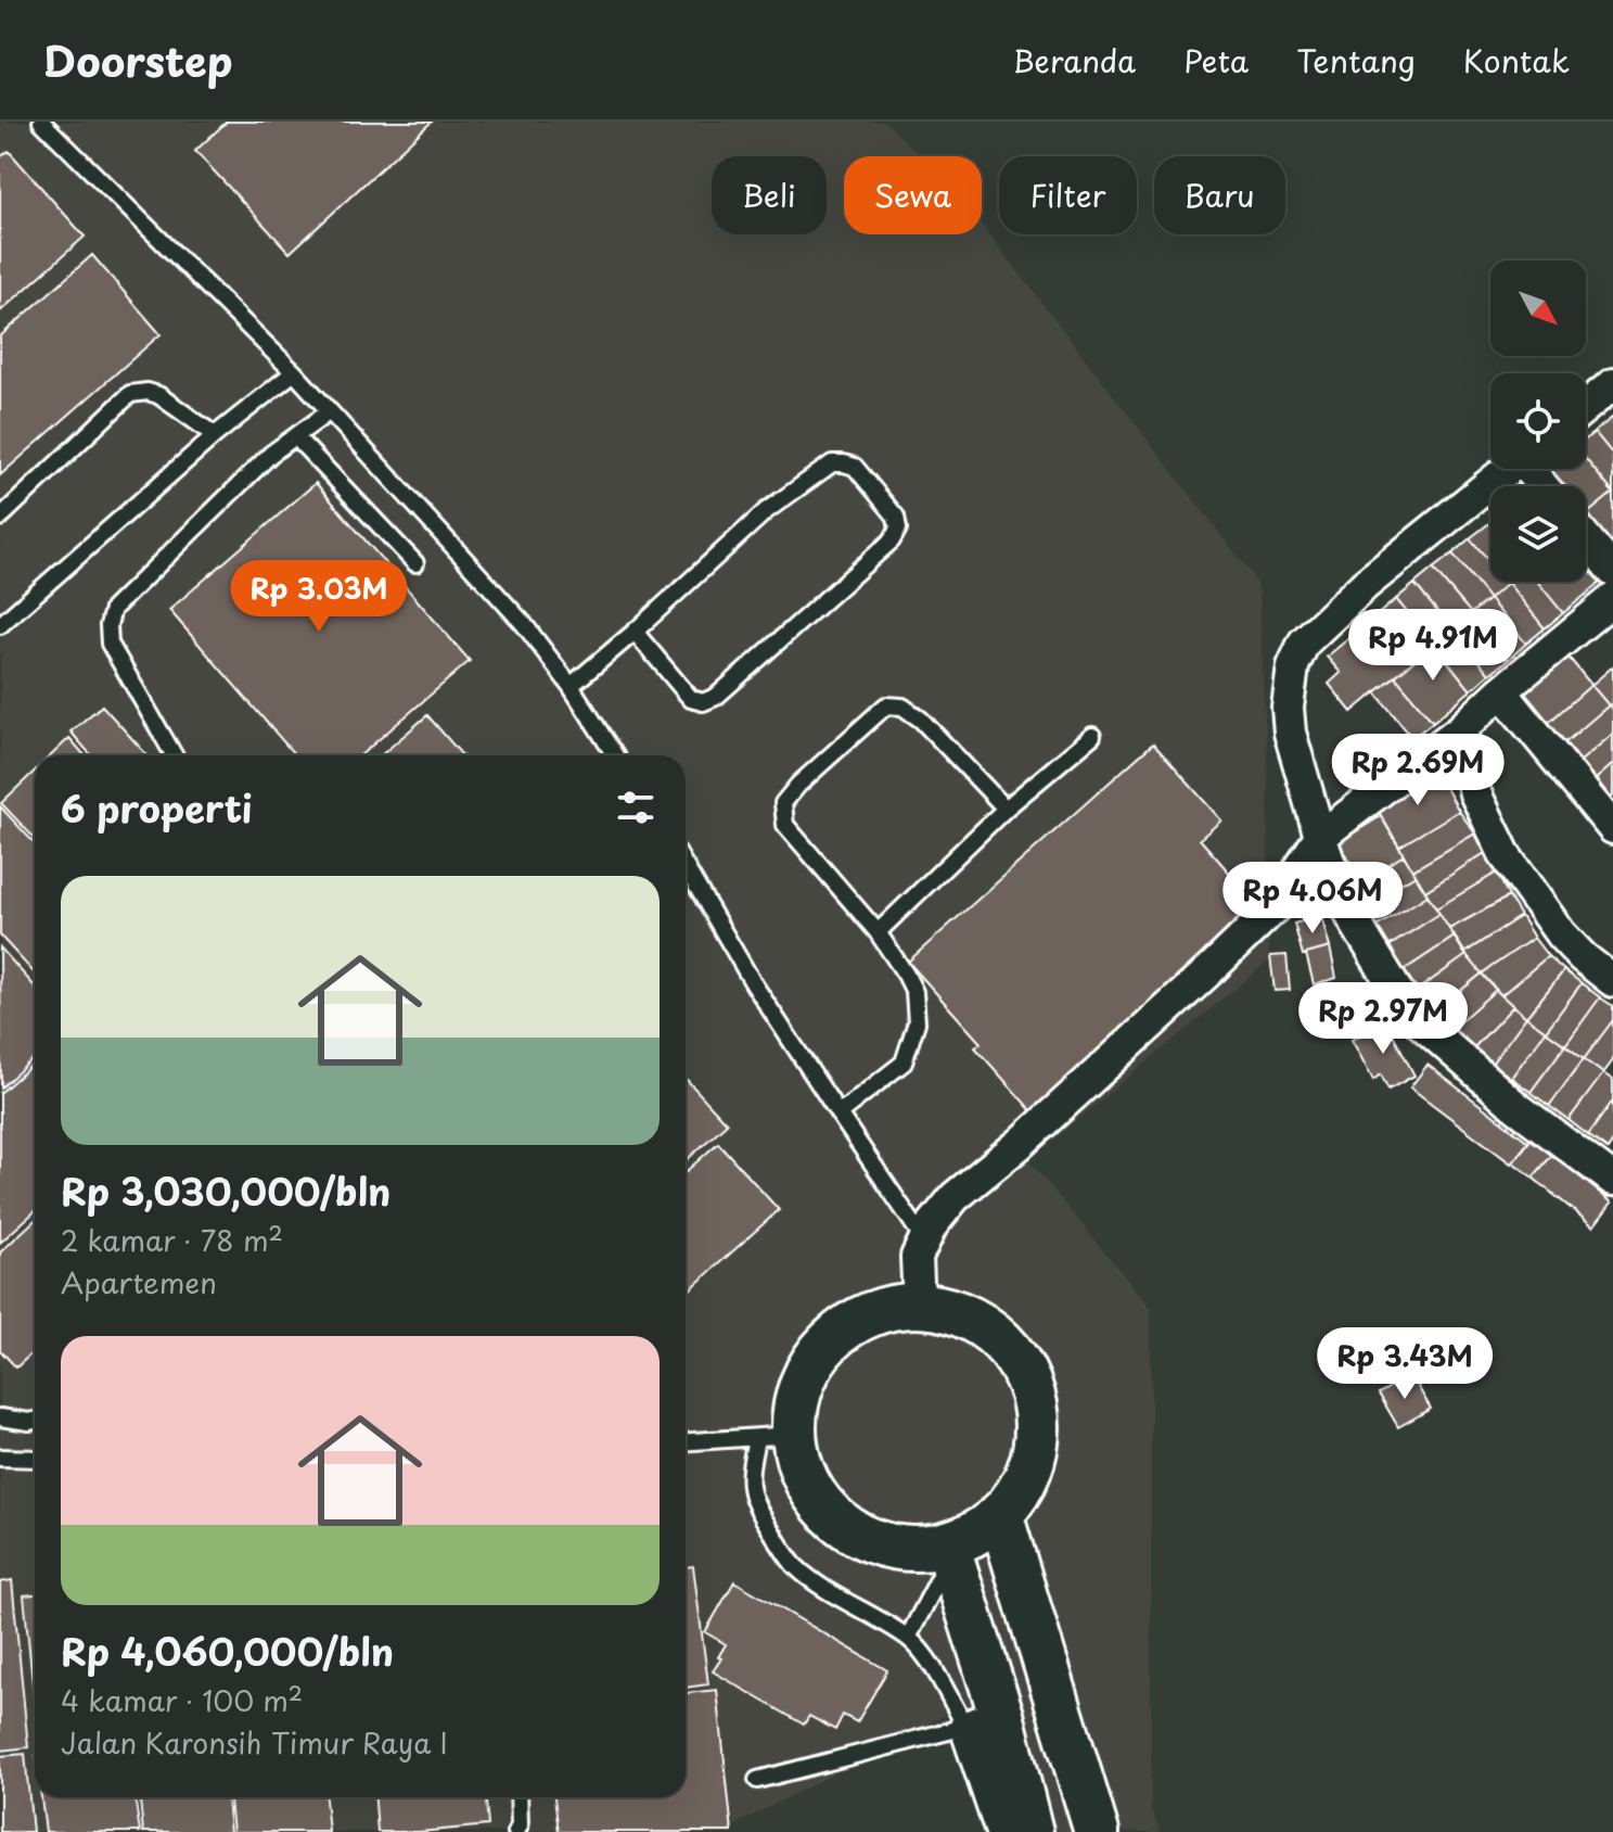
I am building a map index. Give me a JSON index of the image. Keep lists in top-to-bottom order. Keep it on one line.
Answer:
{"north":"bottom right","page":{"header":"Doorstep","nav":["Beranda","Peta","Tentang","Kontak"],"chip":["Beli","Sewa","Filter","Baru"],"price":["Rp 3.03M","Rp 4.91M","Rp 2.69M","Rp 4.06M","Rp 2.97M","Rp 3.43M"],"heading":"6 properti","list":[{"name":"Rp 3,030,000/bln","note":"2 kamar · 78 m² · Apartemen"},{"name":"Rp 4,060,000/bln","note":"4 kamar · 100 m² · Jalan Karonsih Timur Raya I"}]}}
